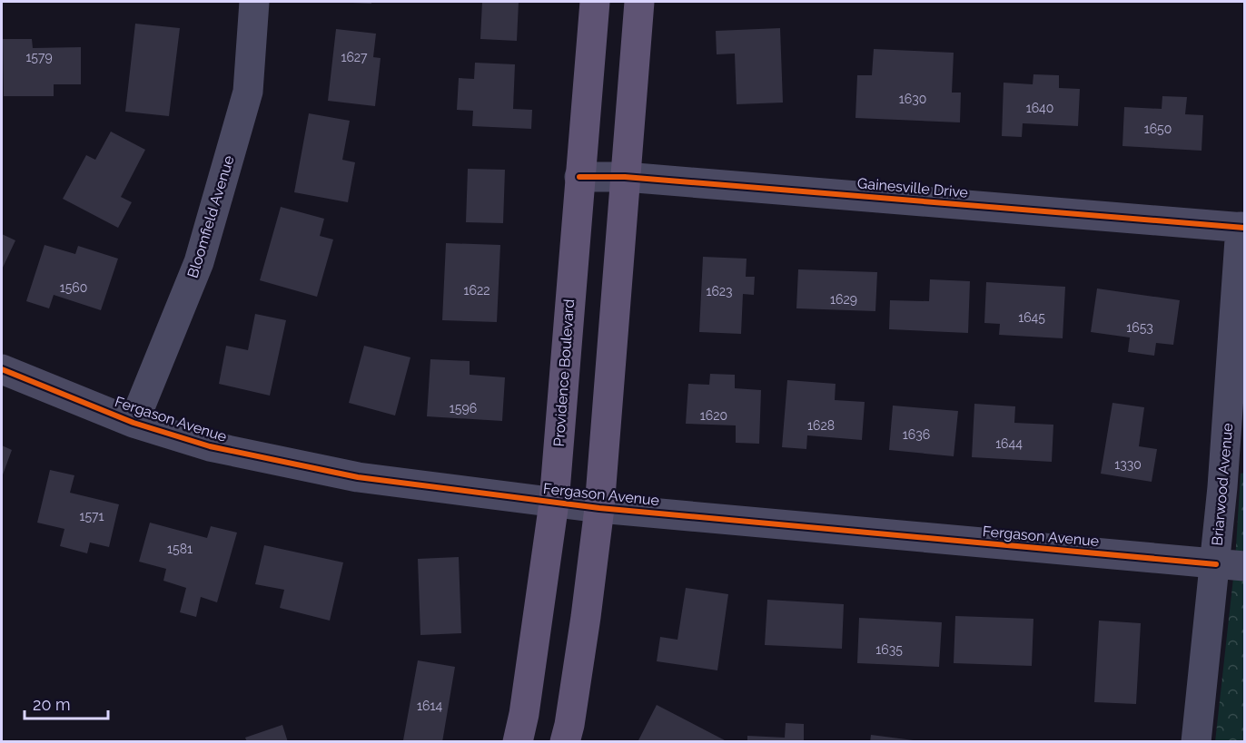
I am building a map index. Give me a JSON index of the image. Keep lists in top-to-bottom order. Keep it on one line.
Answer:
{"streets":{"main road":["Providence Boulevard"],"street":["Gainesville Drive","Bloomfield Avenue","Fergason Avenue","Briarwood Avenue"]},"crossings":[["Gainesville Drive","Providence Boulevard"],["Gainesville Drive","Briarwood Avenue"],["Bloomfield Avenue","Fergason Avenue"],["Providence Boulevard","Fergason Avenue"],["Fergason Avenue","Briarwood Avenue"]],"house_numbers":["1579","1627","1630","1640","1650","1560","1622","1623","1629","1645","1653","1596","1620","1628","1636","1644","1330","1571","1581","1635","1614"],"scale_bar":"20 m"}
